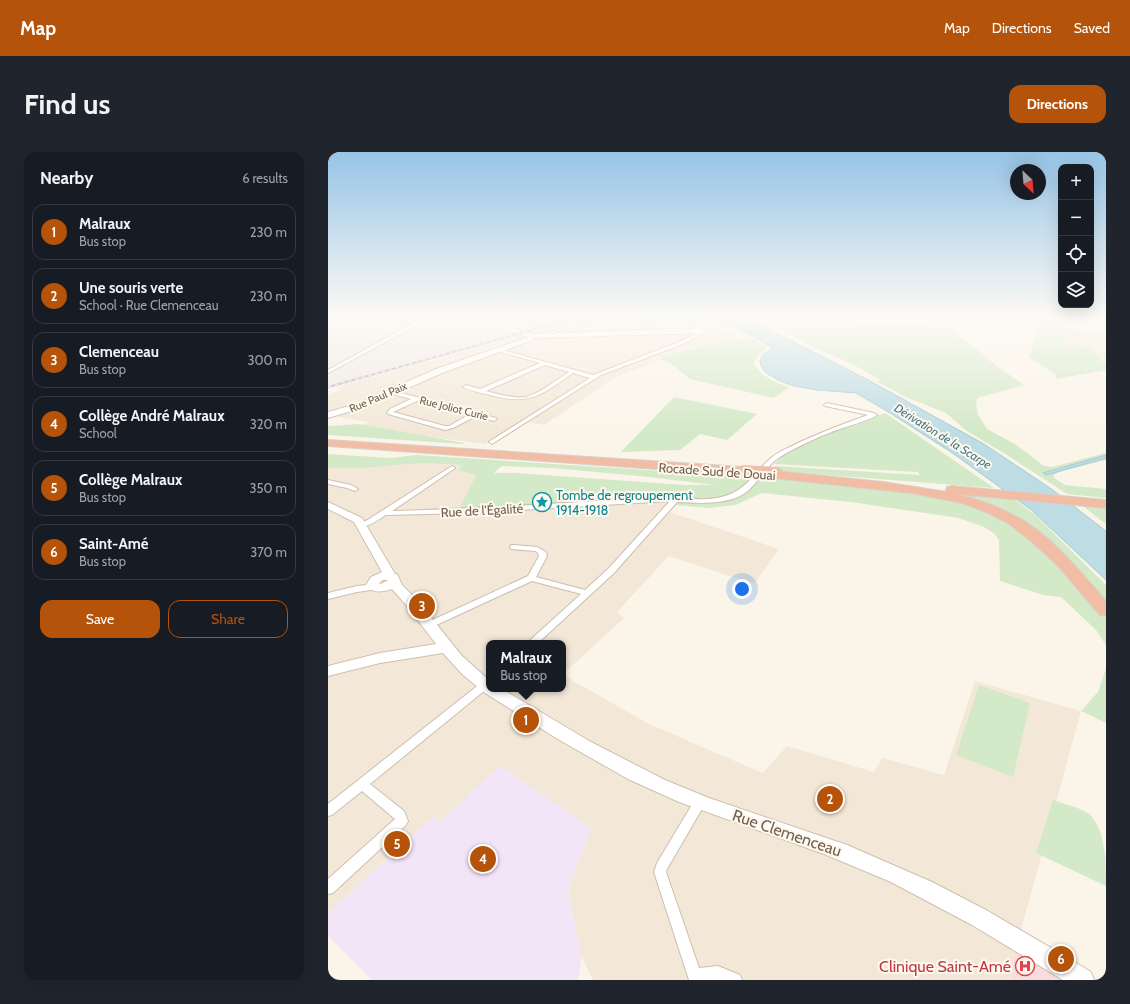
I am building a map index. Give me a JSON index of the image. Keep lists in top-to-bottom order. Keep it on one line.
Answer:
{"streets":{"highway":["Rocade Sud de Douai"],"street":["Rue Paul Paix","Rue Joliot Curie","Rue de l'Égalité","Rue Clemenceau"]},"crossings":[["Rue Paul Paix","Rue Joliot Curie"]],"water":["Dérivation de la Scarpe"],"places":{"place":["Tombe de regroupement 1914-1918"],"hospital":["Clinique Saint-Amé"]},"north":"bottom right","page":{"header":"Map","nav":["Map","Directions","Saved"],"buttons":["Directions",["Save","Share"]],"title":"Find us","heading":["Nearby","6 results"],"map_buttons":["+","−"],"list":[{"mark":"1","name":"Malraux","note":"Bus stop","value":"230 m"},{"mark":"2","name":"Une souris verte","note":"School · Rue Clemenceau","value":"230 m"},{"mark":"3","name":"Clemenceau","note":"Bus stop","value":"300 m"},{"mark":"4","name":"Collège André Malraux","note":"School","value":"320 m"},{"mark":"5","name":"Collège Malraux","note":"Bus stop","value":"350 m"},{"mark":"6","name":"Saint-Amé","note":"Bus stop","value":"370 m"}],"pins":["3","1","2","5","4","6"],"popup":["Malraux","Bus stop"]}}
